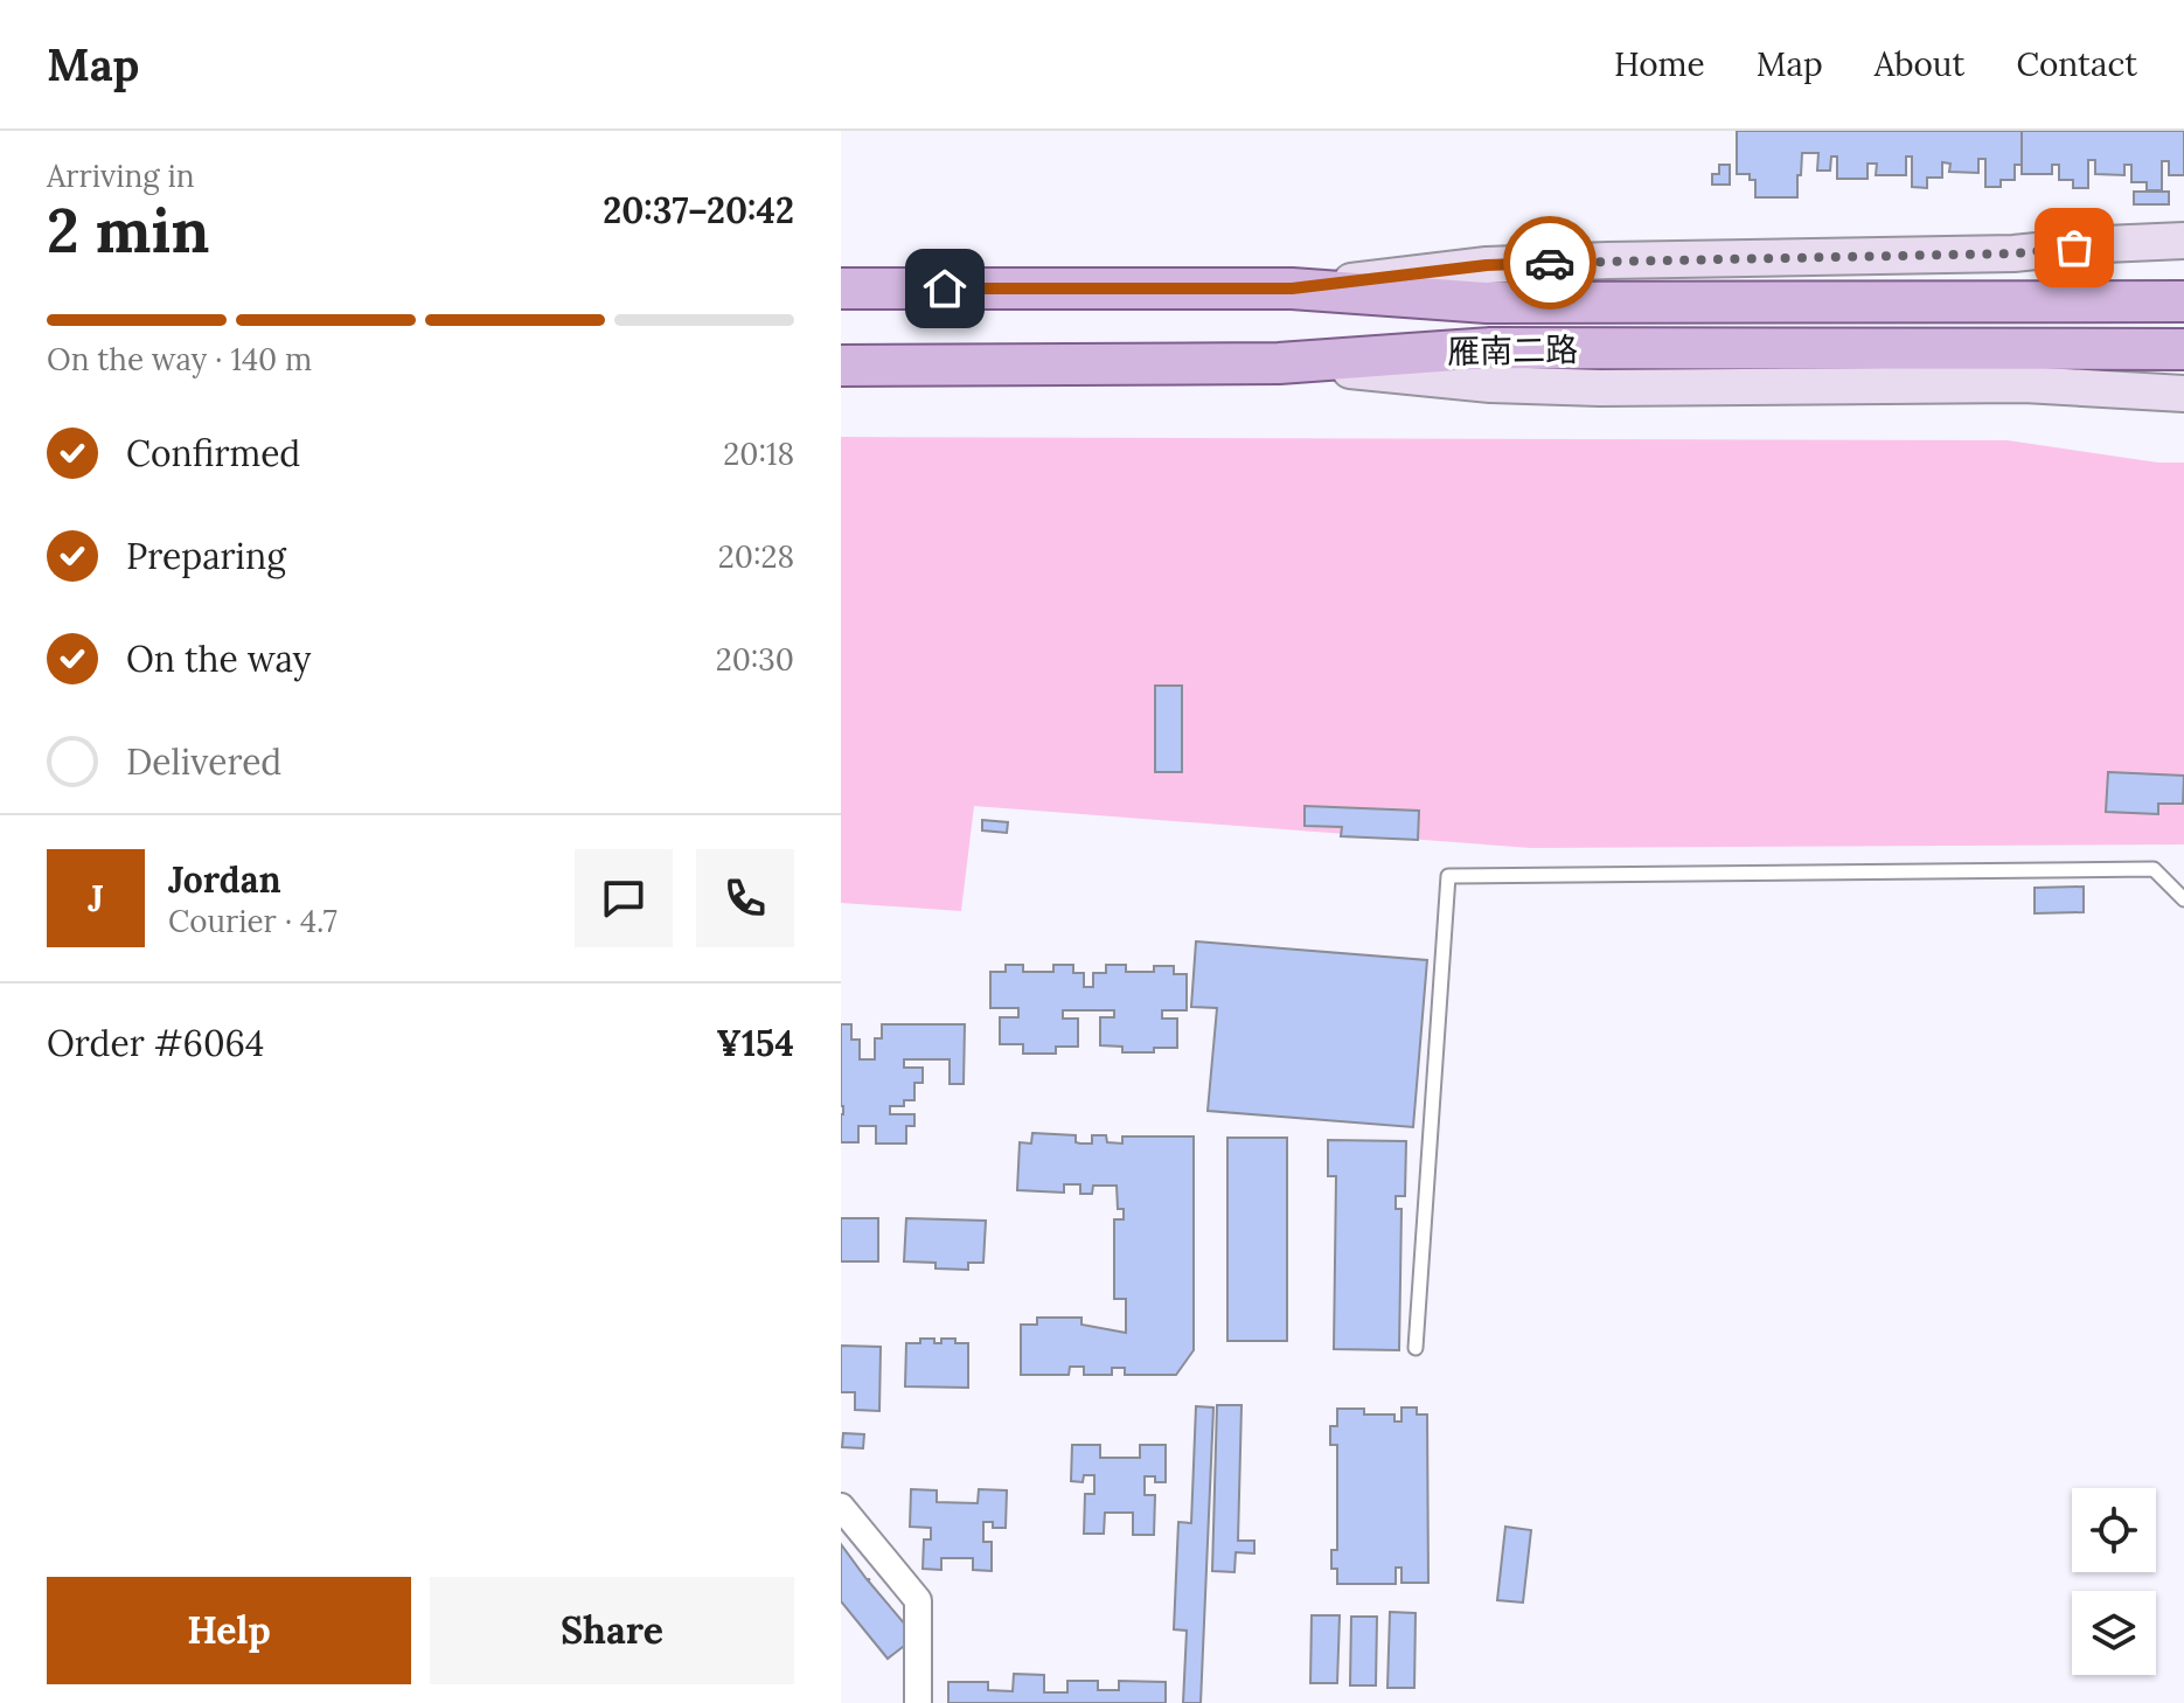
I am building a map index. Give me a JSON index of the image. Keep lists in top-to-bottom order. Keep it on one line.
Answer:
{"streets":{"main road":["雁南二路"]},"page":{"header":"Map","nav":["Home","Map","About","Contact"],"heading":["2 min","Arriving in","20:37–20:42"],"panel":["Jordan","Courier · 4.7","Order #6064","¥154"],"bar":"On the way · 140 m","list":[["Confirmed","20:18"],["Preparing","20:28"],["On the way","20:30"],"Delivered"],"round":"J","buttons":["Help","Share"]}}
